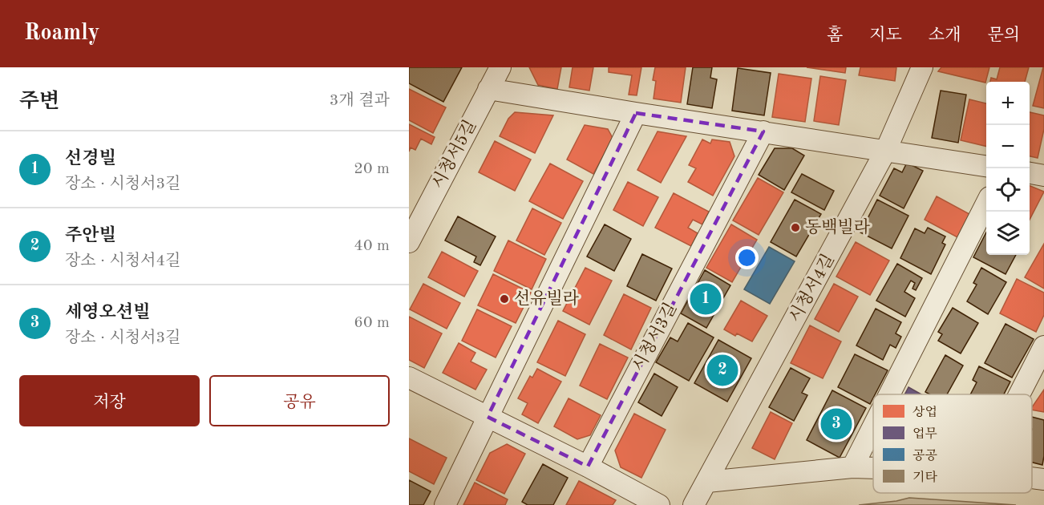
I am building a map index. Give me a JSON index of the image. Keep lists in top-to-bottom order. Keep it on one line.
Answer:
{"streets":{"street":["시청서5길","시청서4길","시청서3길"]},"places":["동백빌라","선유빌라"],"legend":["상업","업무","공공","기타"],"page":{"header":"Roamly","nav":["홈","지도","소개","문의"],"heading":["주변","3개 결과"],"map_buttons":["+","−"],"list":[{"mark":"1","name":"선경빌","note":"장소 · 시청서3길","value":"20 m"},{"mark":"2","name":"주안빌","note":"장소 · 시청서4길","value":"40 m"},{"mark":"3","name":"세영오션빌","note":"장소 · 시청서3길","value":"60 m"}],"pins":["1","2","3"],"buttons":["저장","공유"]}}
